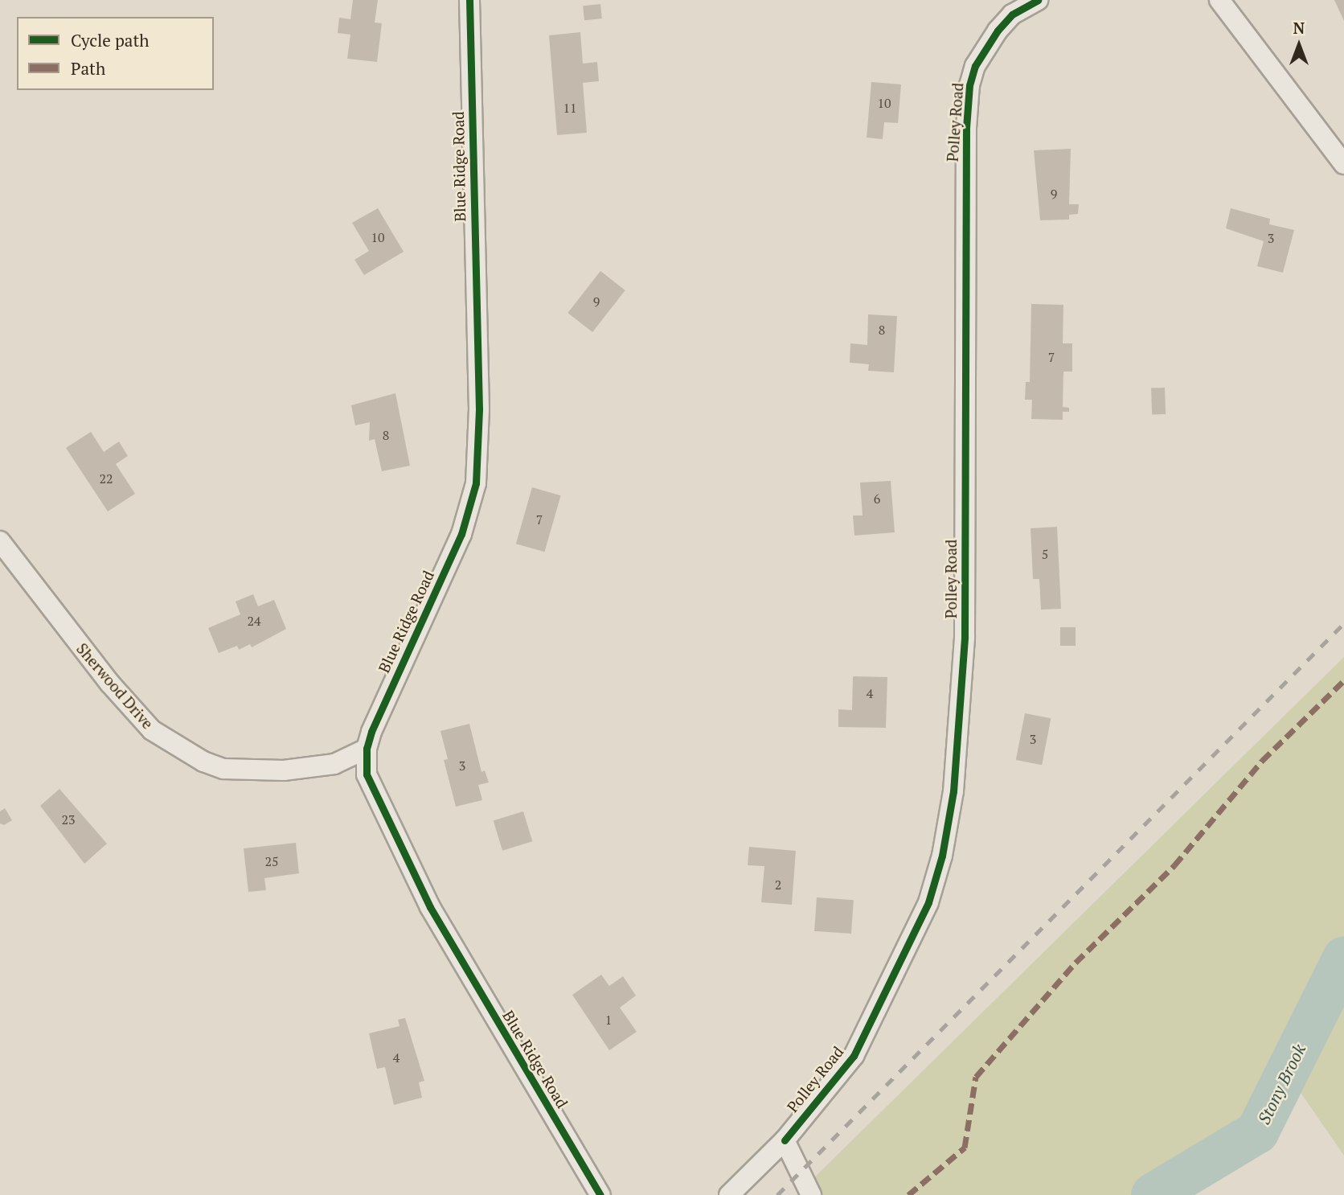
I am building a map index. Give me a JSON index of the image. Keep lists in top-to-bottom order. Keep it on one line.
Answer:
{"streets":{"street":["Polley Road","Blue Ridge Road","Sherwood Drive"]},"crossings":[["Blue Ridge Road","Sherwood Drive"]],"water":["Stony Brook"],"house_numbers":["10","11","9","10","3","9","8","7","8","22","6","7","5","24","4","3","3","23","25","2","1","4"],"legend":["Cycle path","Path"],"north":"top"}
